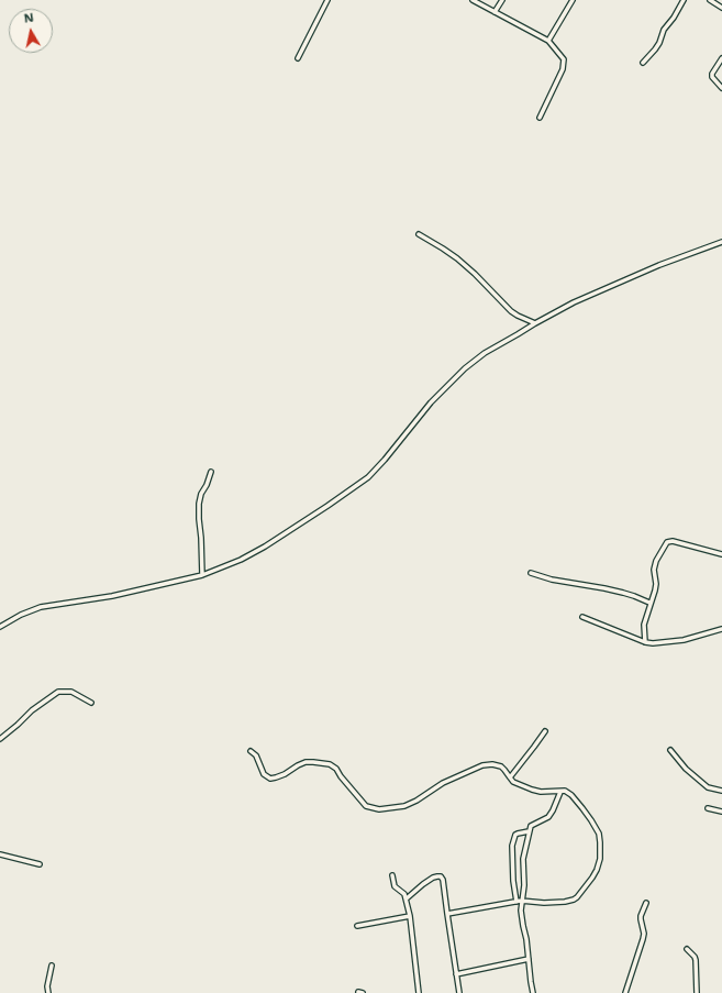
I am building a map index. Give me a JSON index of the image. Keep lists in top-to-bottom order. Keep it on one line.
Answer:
{"north":"top"}
